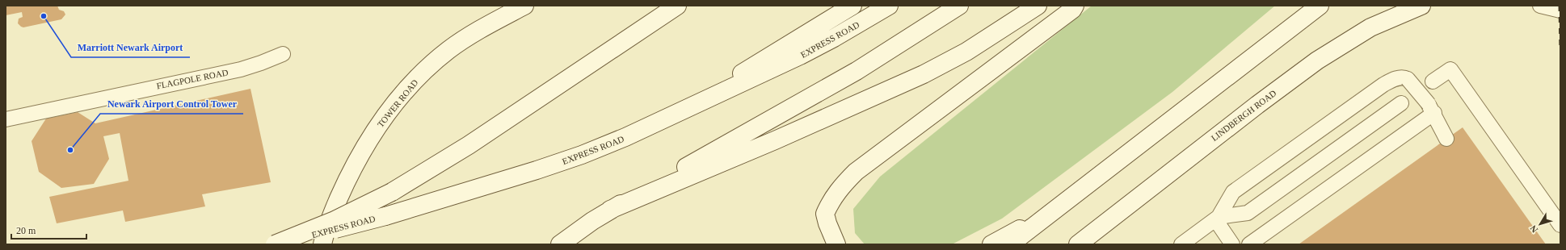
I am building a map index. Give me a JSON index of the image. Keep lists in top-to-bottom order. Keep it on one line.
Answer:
{"streets":{"street":["EXPRESS ROAD","TOWER ROAD","LINDBERGH ROAD"],"lane":["FLAGPOLE ROAD"]},"places":["Marriott Newark Airport","Newark Airport Control Tower"],"scale_bar":"20 m","north":"bottom left"}
